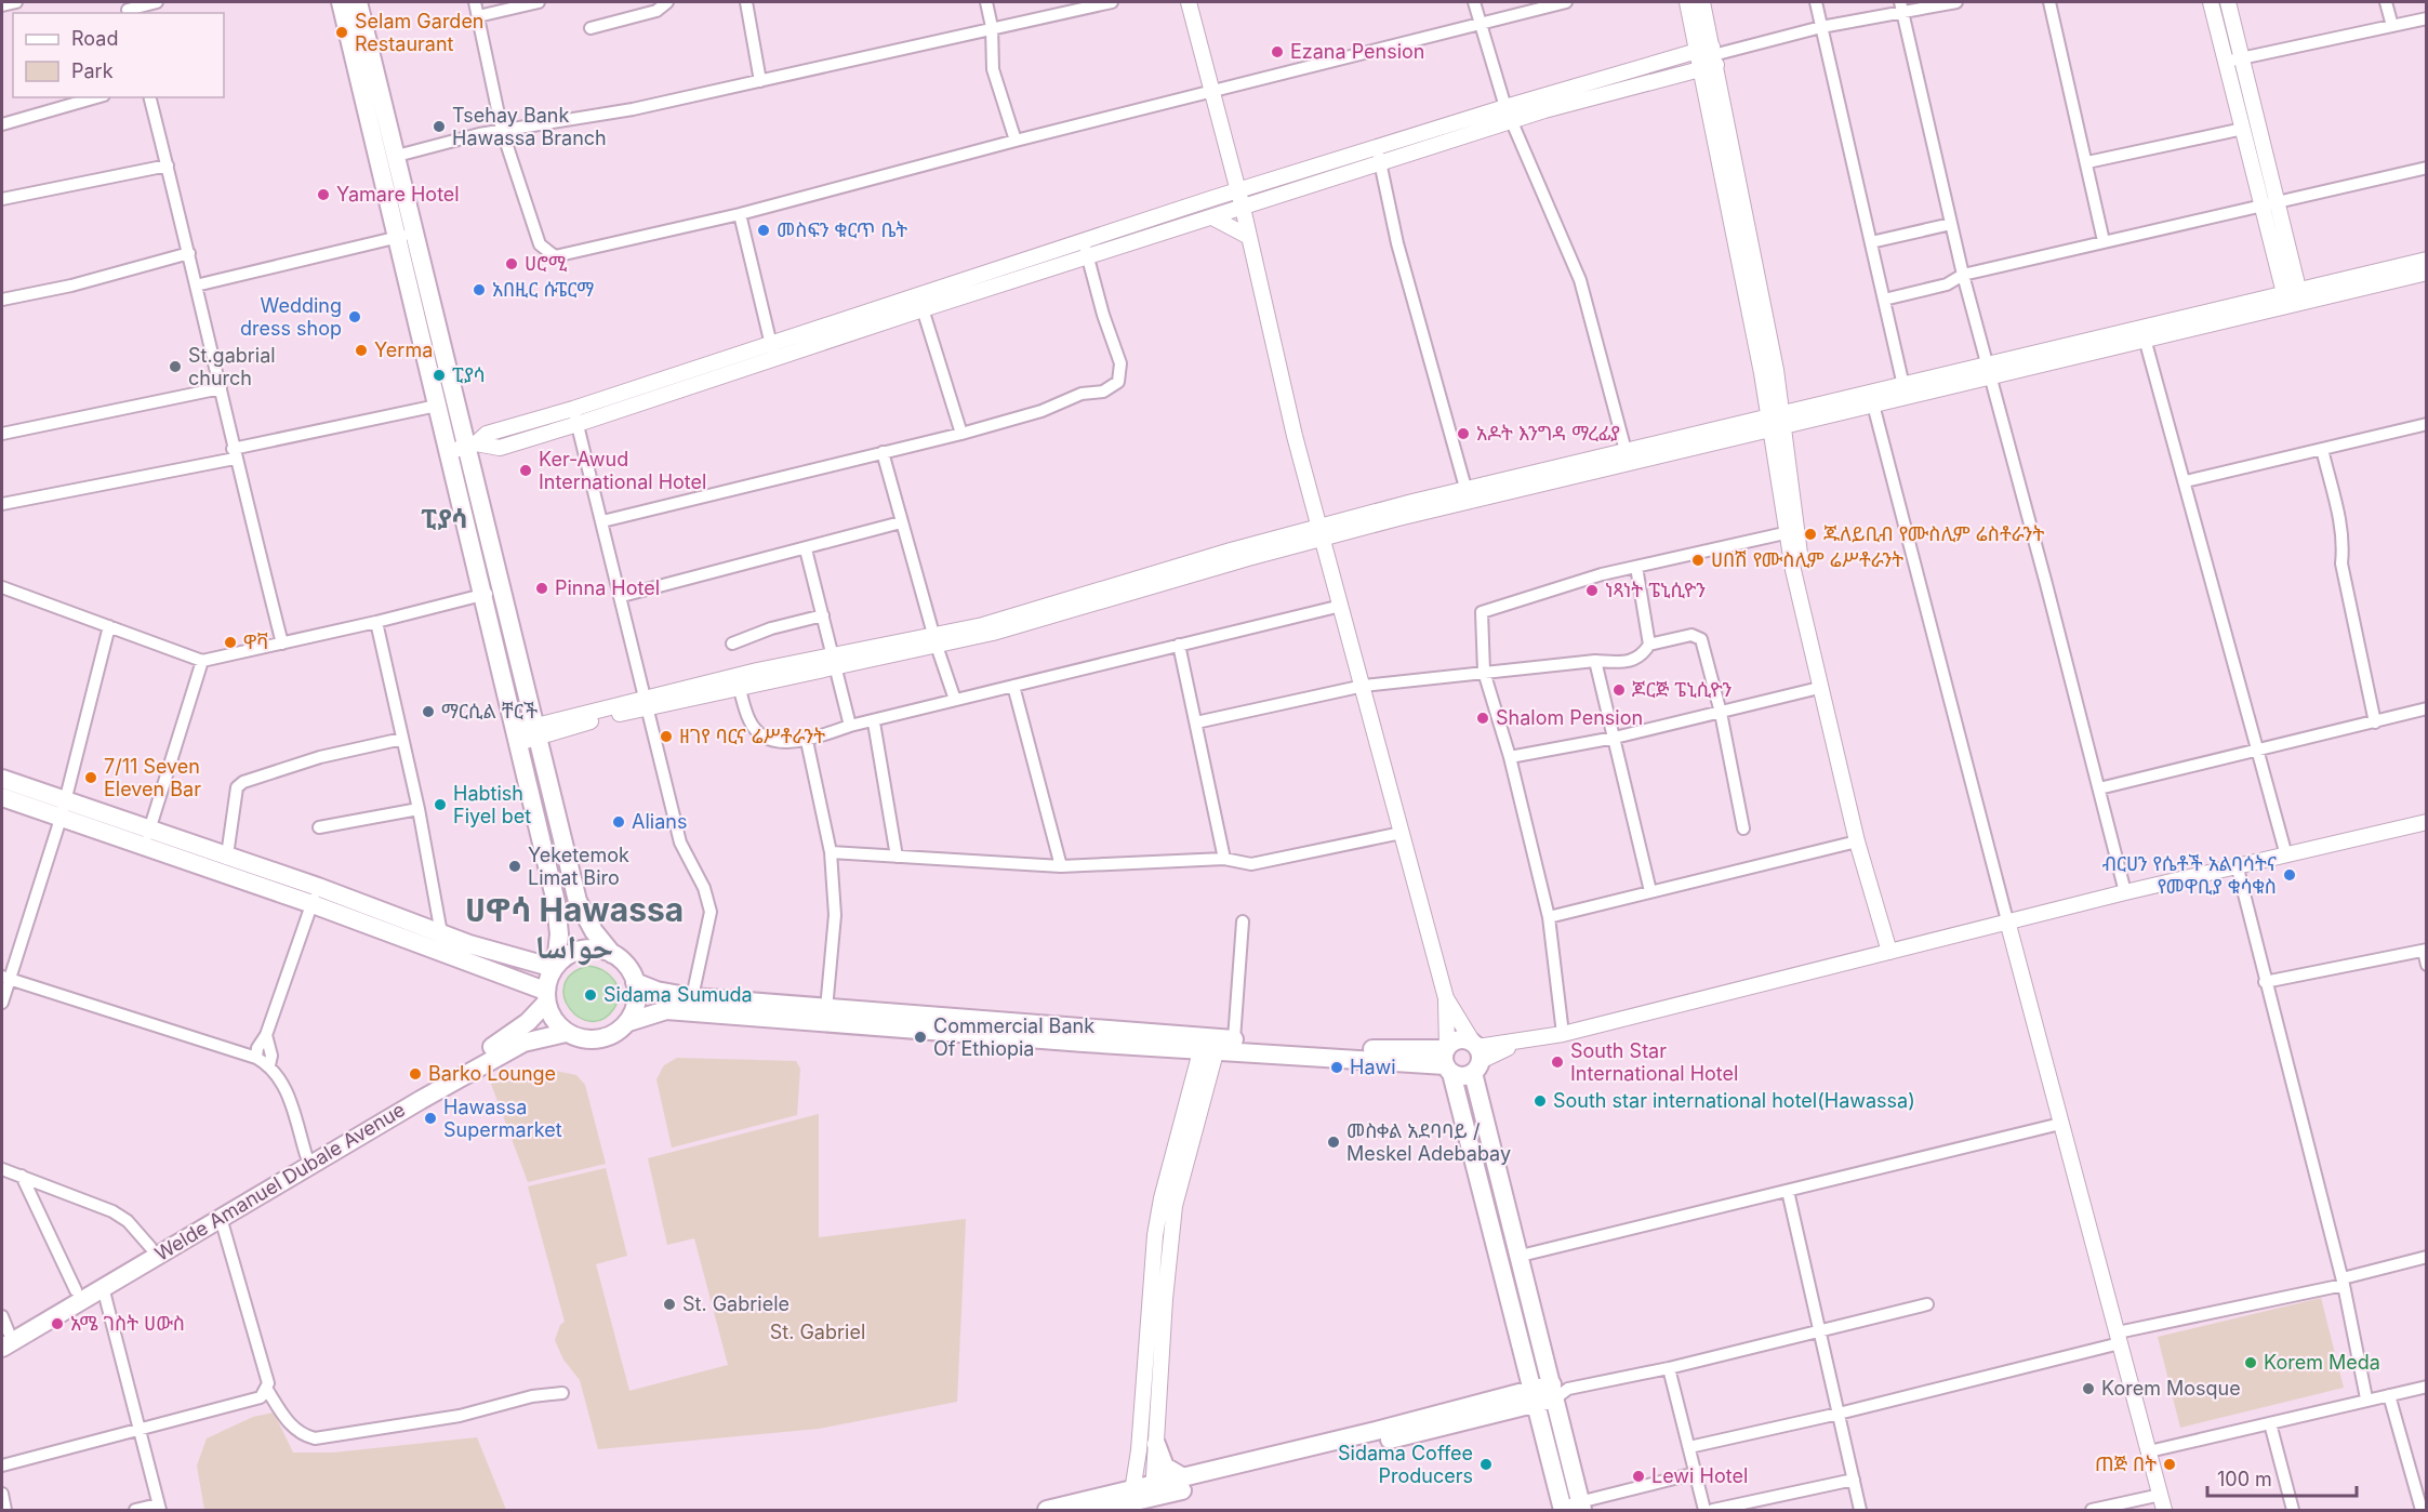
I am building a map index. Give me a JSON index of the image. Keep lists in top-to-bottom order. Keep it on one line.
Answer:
{"streets":{"main road":["Welde Amanuel Dubale Avenue"]},"districts":["ፒያሳ","ሀዋሳ Hawassa حواسا"],"parks":["St. Gabriel"],"places":["Selam Garden Restaurant","Ezana Pension","Tsehay Bank Hawassa Branch","Yamare Hotel","መስፍን ቁርጥ ቤት","ሀሮሚ","አበዚር ሱፔርማ","Wedding dress shop","Yerma","St.gabrial church","ፒያሳ","አዶት እንግዳ ማረፊያ","Ker-Awud International Hotel","ጁለይቢብ የሙስሊም ሬስቶራንት","ሀበሽ የሙስሊም ሬሥቶራንት","Pinna Hotel","ነጻነት ፔኒሲዮን","ዋቫ","ጆርጅ ፔኒሲዮን","ማርሲል ቸርች","Shalom Pension","ዘገየ ባርና ሬሥቶራንት","7/11 Seven Eleven Bar","Habtish Fiyel bet","Alians","Yeketemok Limat Biro","ብርሀን የሴቶች አልባሳትና የመዋቢያ ቁሳቁስ","Sidama Sumuda","Commercial Bank Of Ethiopia","South Star International Hotel","Hawi","Barko Lounge","South star international hotel(Hawassa)","Hawassa Supermarket","መስቀል አደባባይ / Meskel Adebabay","St. Gabriele","አሜ ገስት ሀውስ","Korem Meda","Korem Mosque","Sidama Coffee Producers","ጠጅ በት","Lewi Hotel"],"legend":["Road","Park"],"scale_bar":"100 m"}
